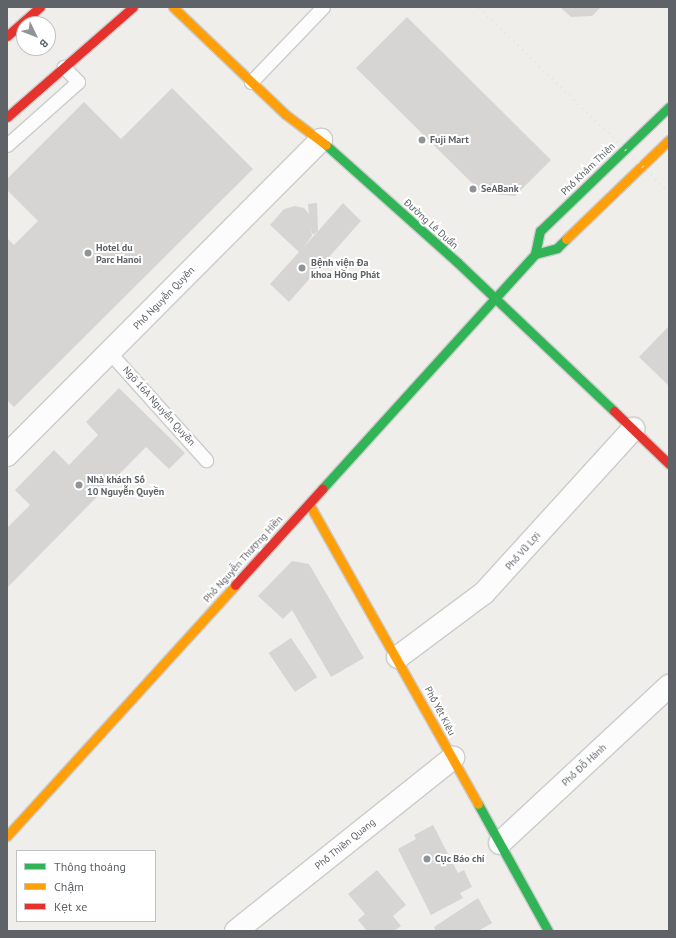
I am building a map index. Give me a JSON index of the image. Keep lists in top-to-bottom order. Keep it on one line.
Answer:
{"streets":{"street":["Phố Khâm Thiên","Đường Lê Duẩn","Phố Nguyễn Quyền","Phố Vũ Lợi","Phố Nguyễn Thượng Hiền","Phố Yết Kiêu","Phố Đỗ Hành","Phố Thiền Quang"],"lane":["Ngõ 16A Nguyễn Quyền"]},"crossings":[["Đường Lê Duẩn","Phố Nguyễn Quyền"],["Đường Lê Duẩn","Phố Vũ Lợi"],["Đường Lê Duẩn","Phố Nguyễn Thượng Hiền"],["Phố Nguyễn Quyền","Ngõ 16A Nguyễn Quyền"],["Phố Vũ Lợi","Phố Yết Kiêu"],["Phố Nguyễn Thượng Hiền","Phố Yết Kiêu"],["Phố Yết Kiêu","Phố Đỗ Hành"],["Phố Yết Kiêu","Phố Thiền Quang"]],"places":["Fuji Mart","SeABank","Hotel du Parc Hanoi","Bệnh viện Đa khoa Hồng Phát","Nhà khách Số 10 Nguyễn Quyền","Cục Báo chí"],"legend":["Thông thoáng","Chậm","Kẹt xe"],"north":"bottom right"}
